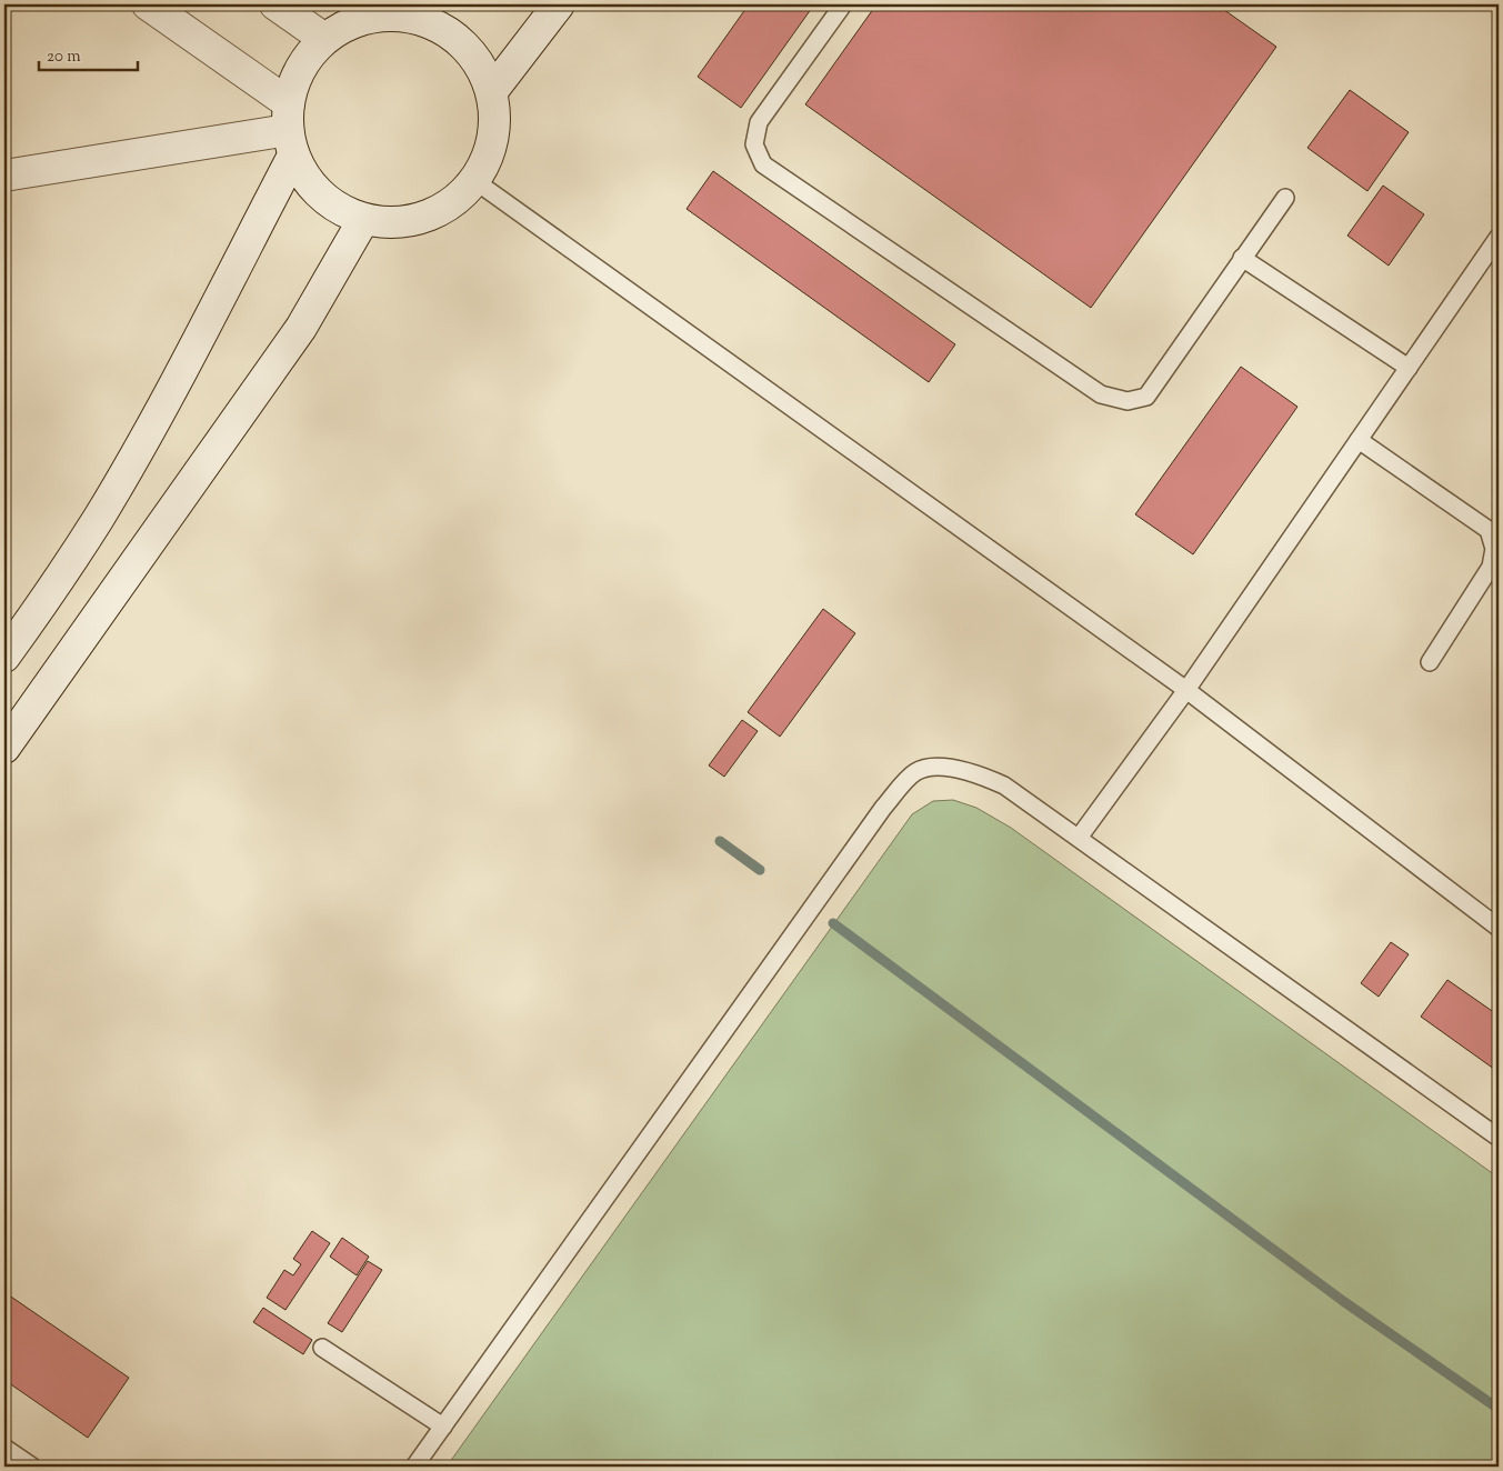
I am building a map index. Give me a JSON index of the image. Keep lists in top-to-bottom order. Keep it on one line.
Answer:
{"scale_bar":"20 m"}
